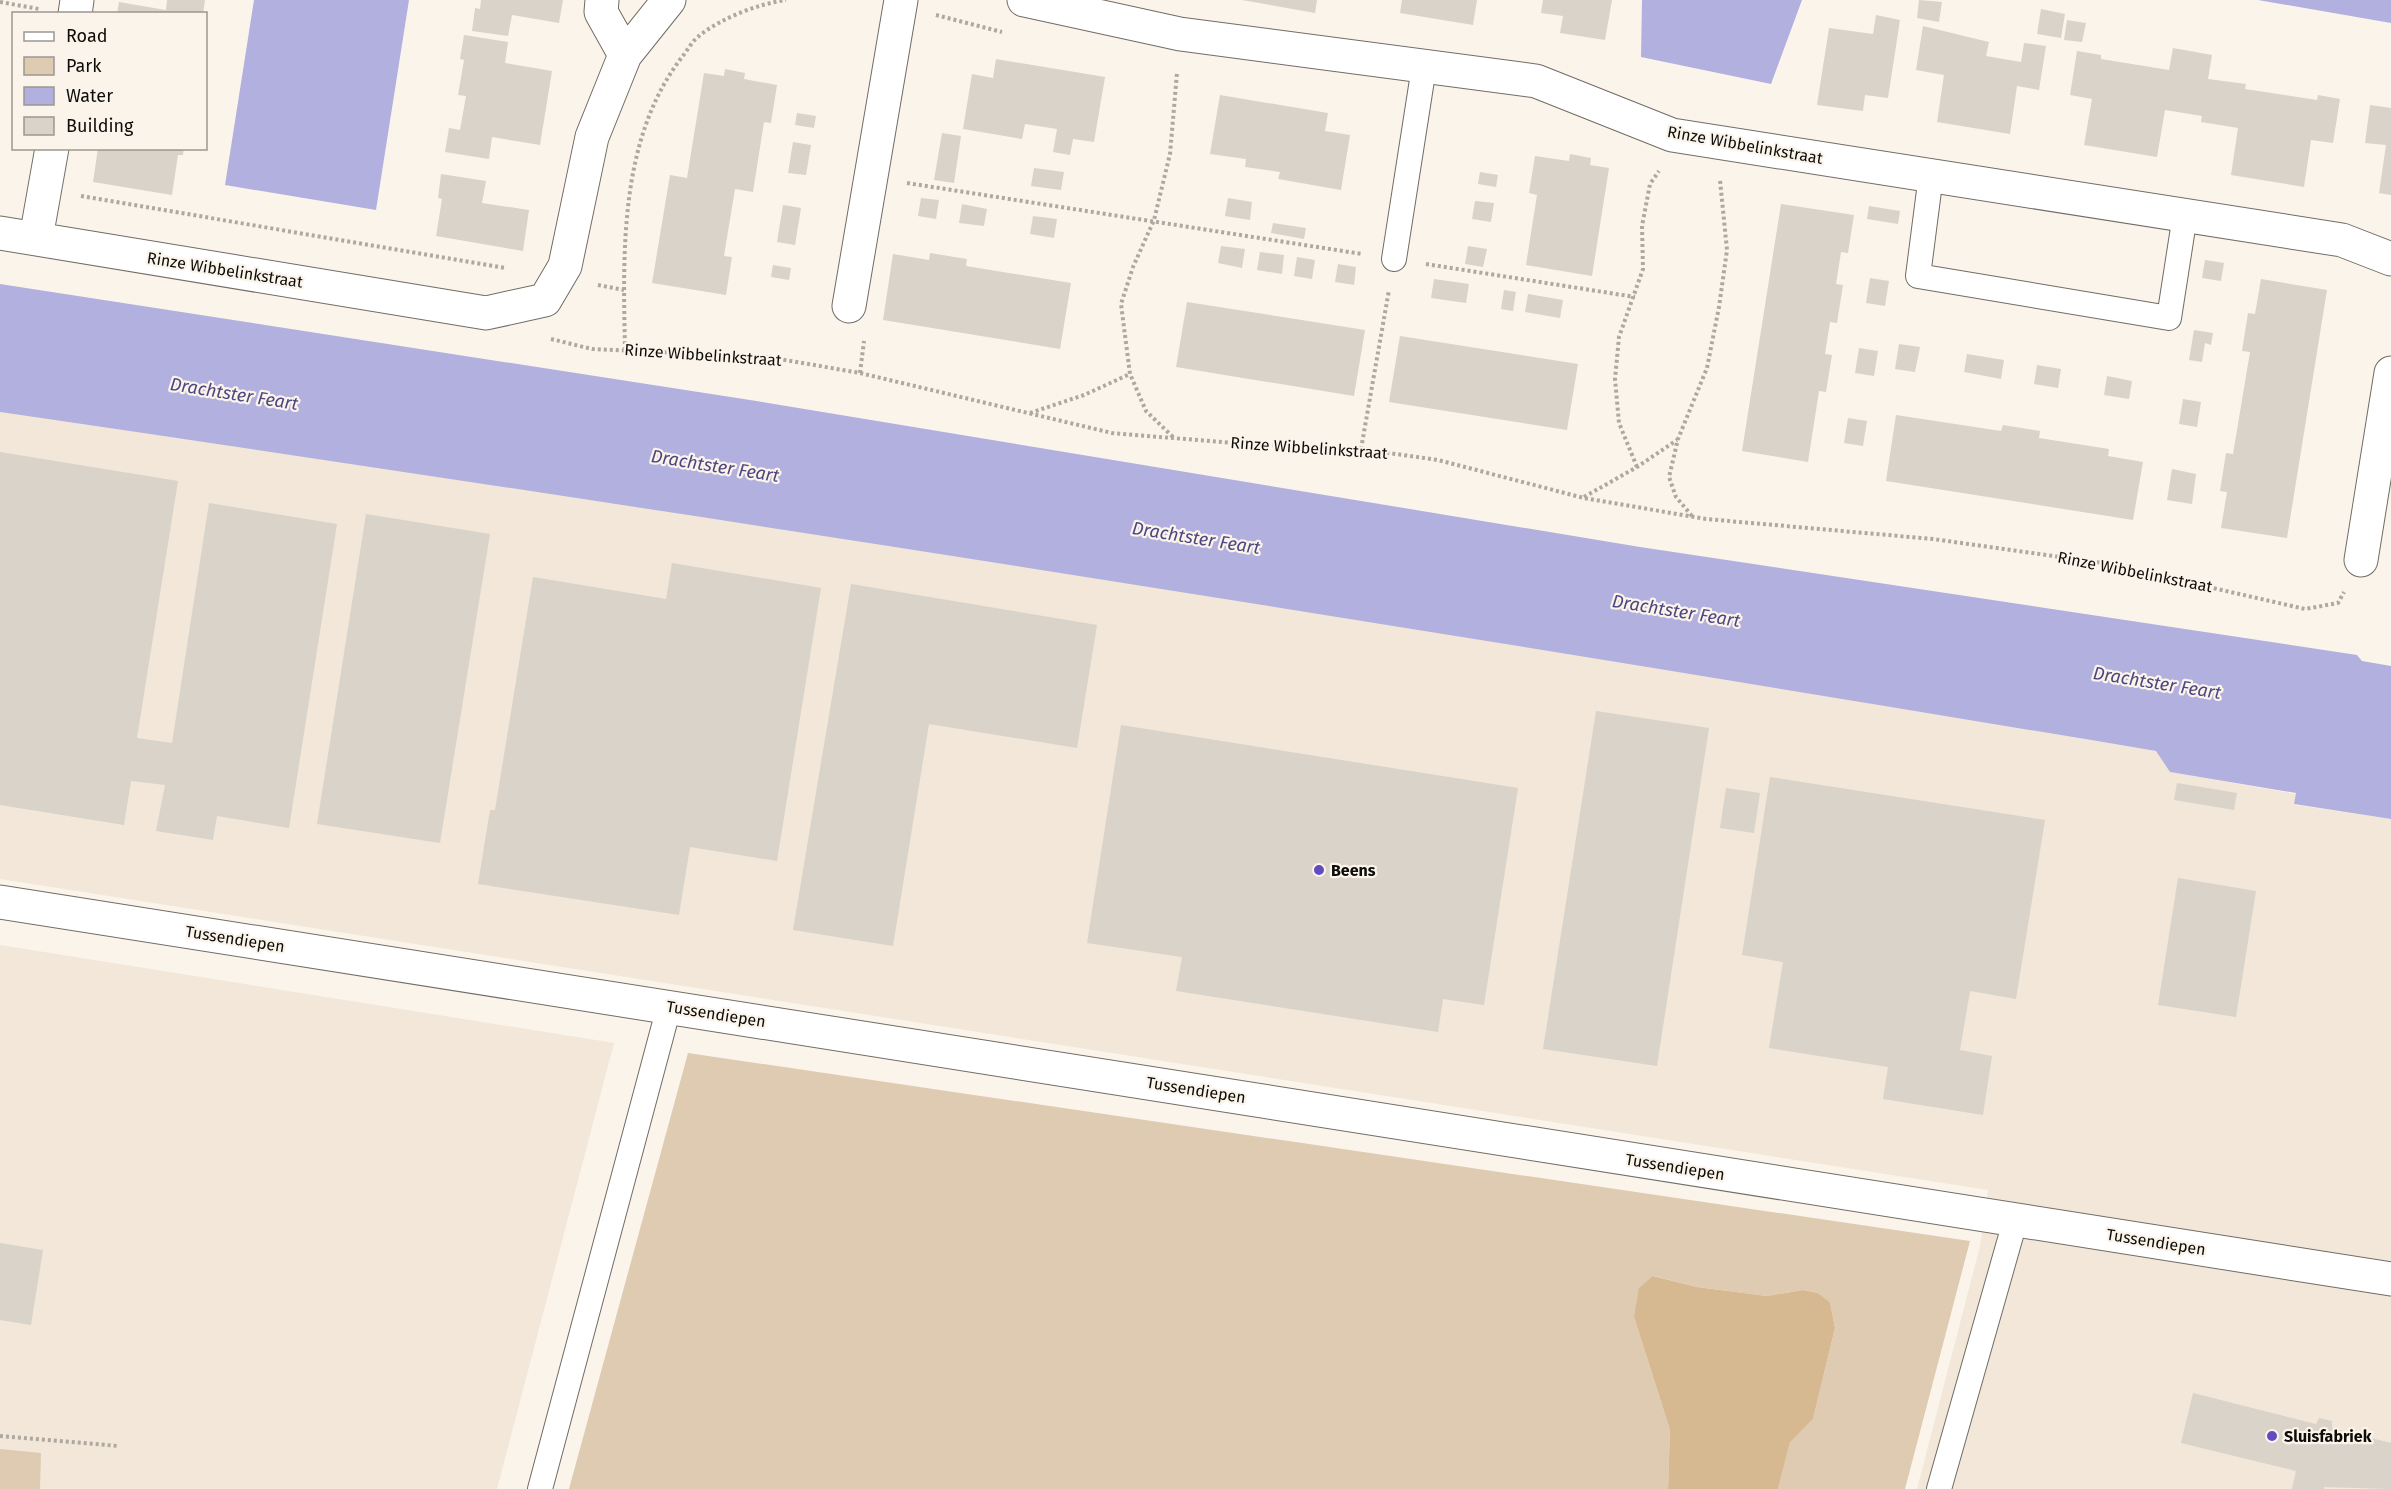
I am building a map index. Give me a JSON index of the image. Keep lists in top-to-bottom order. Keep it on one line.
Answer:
{"streets":{"street":["Rinze Wibbelinkstraat","Tussendiepen"]},"water":["Drachtster Feart"],"places":["Beens","Sluisfabriek"],"legend":["Road","Park","Water","Building"]}
